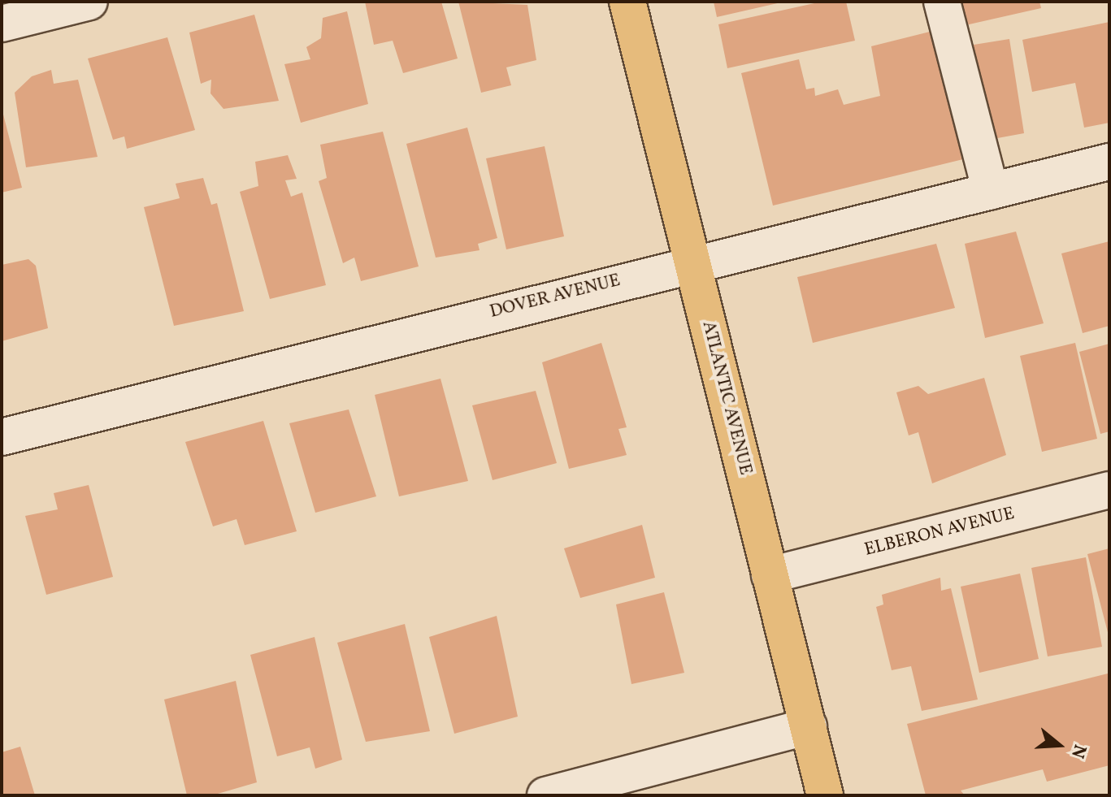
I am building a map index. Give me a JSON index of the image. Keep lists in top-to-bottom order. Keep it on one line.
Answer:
{"streets":{"main road":["ATLANTIC AVENUE"],"street":["DOVER AVENUE","ELBERON AVENUE"]},"crossings":[["DOVER AVENUE","ATLANTIC AVENUE"],["ATLANTIC AVENUE","ELBERON AVENUE"]],"north":"right"}
